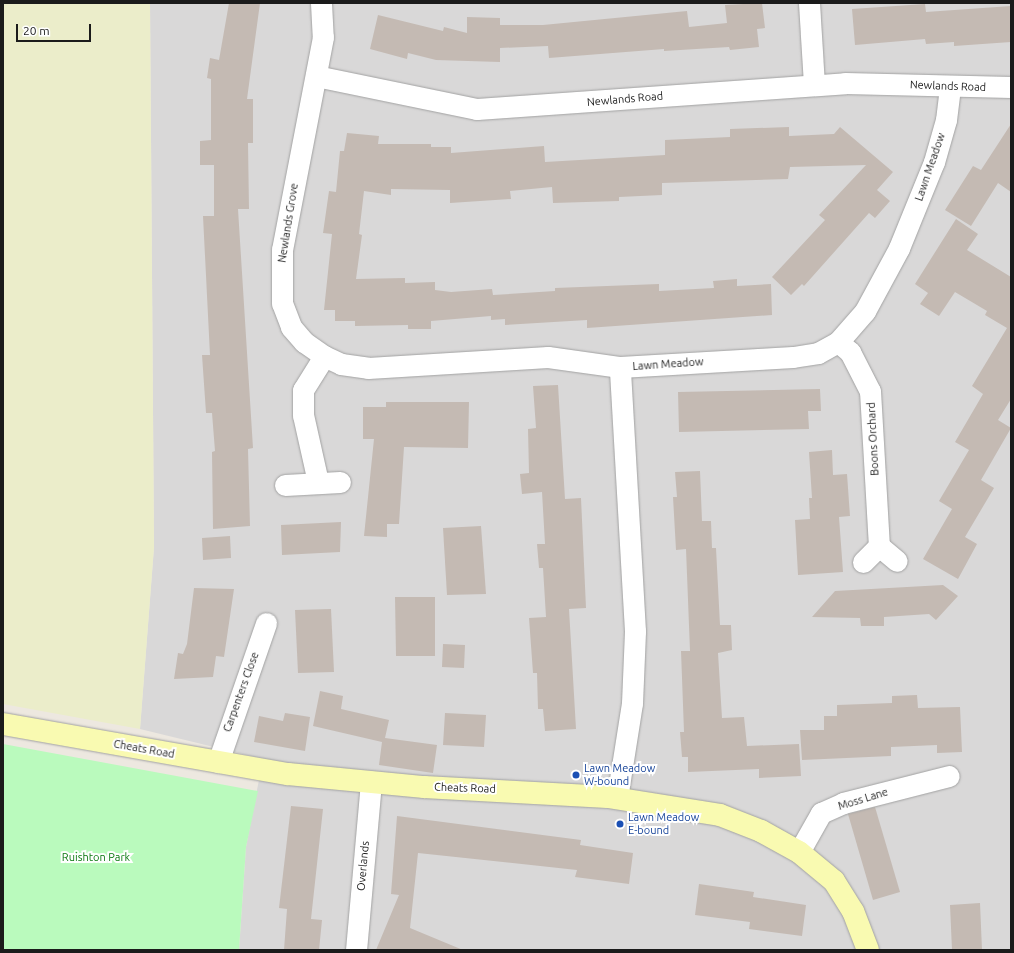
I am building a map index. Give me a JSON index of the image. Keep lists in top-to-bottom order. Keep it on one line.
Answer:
{"streets":{"street":["Newlands Road","Lawn Meadow","Newlands Grove","Boons Orchard","Carpenters Close","Cheats Road","Moss Lane","Overlands"]},"crossings":[["Newlands Road","Lawn Meadow"],["Newlands Road","Newlands Grove"],["Lawn Meadow","Newlands Grove"],["Lawn Meadow","Boons Orchard"],["Lawn Meadow","Cheats Road"],["Carpenters Close","Cheats Road"],["Cheats Road","Moss Lane"],["Cheats Road","Overlands"]],"parks":["Ruishton Park"],"places":["Lawn Meadow W-bound","Lawn Meadow E-bound"],"scale_bar":"20 m"}
